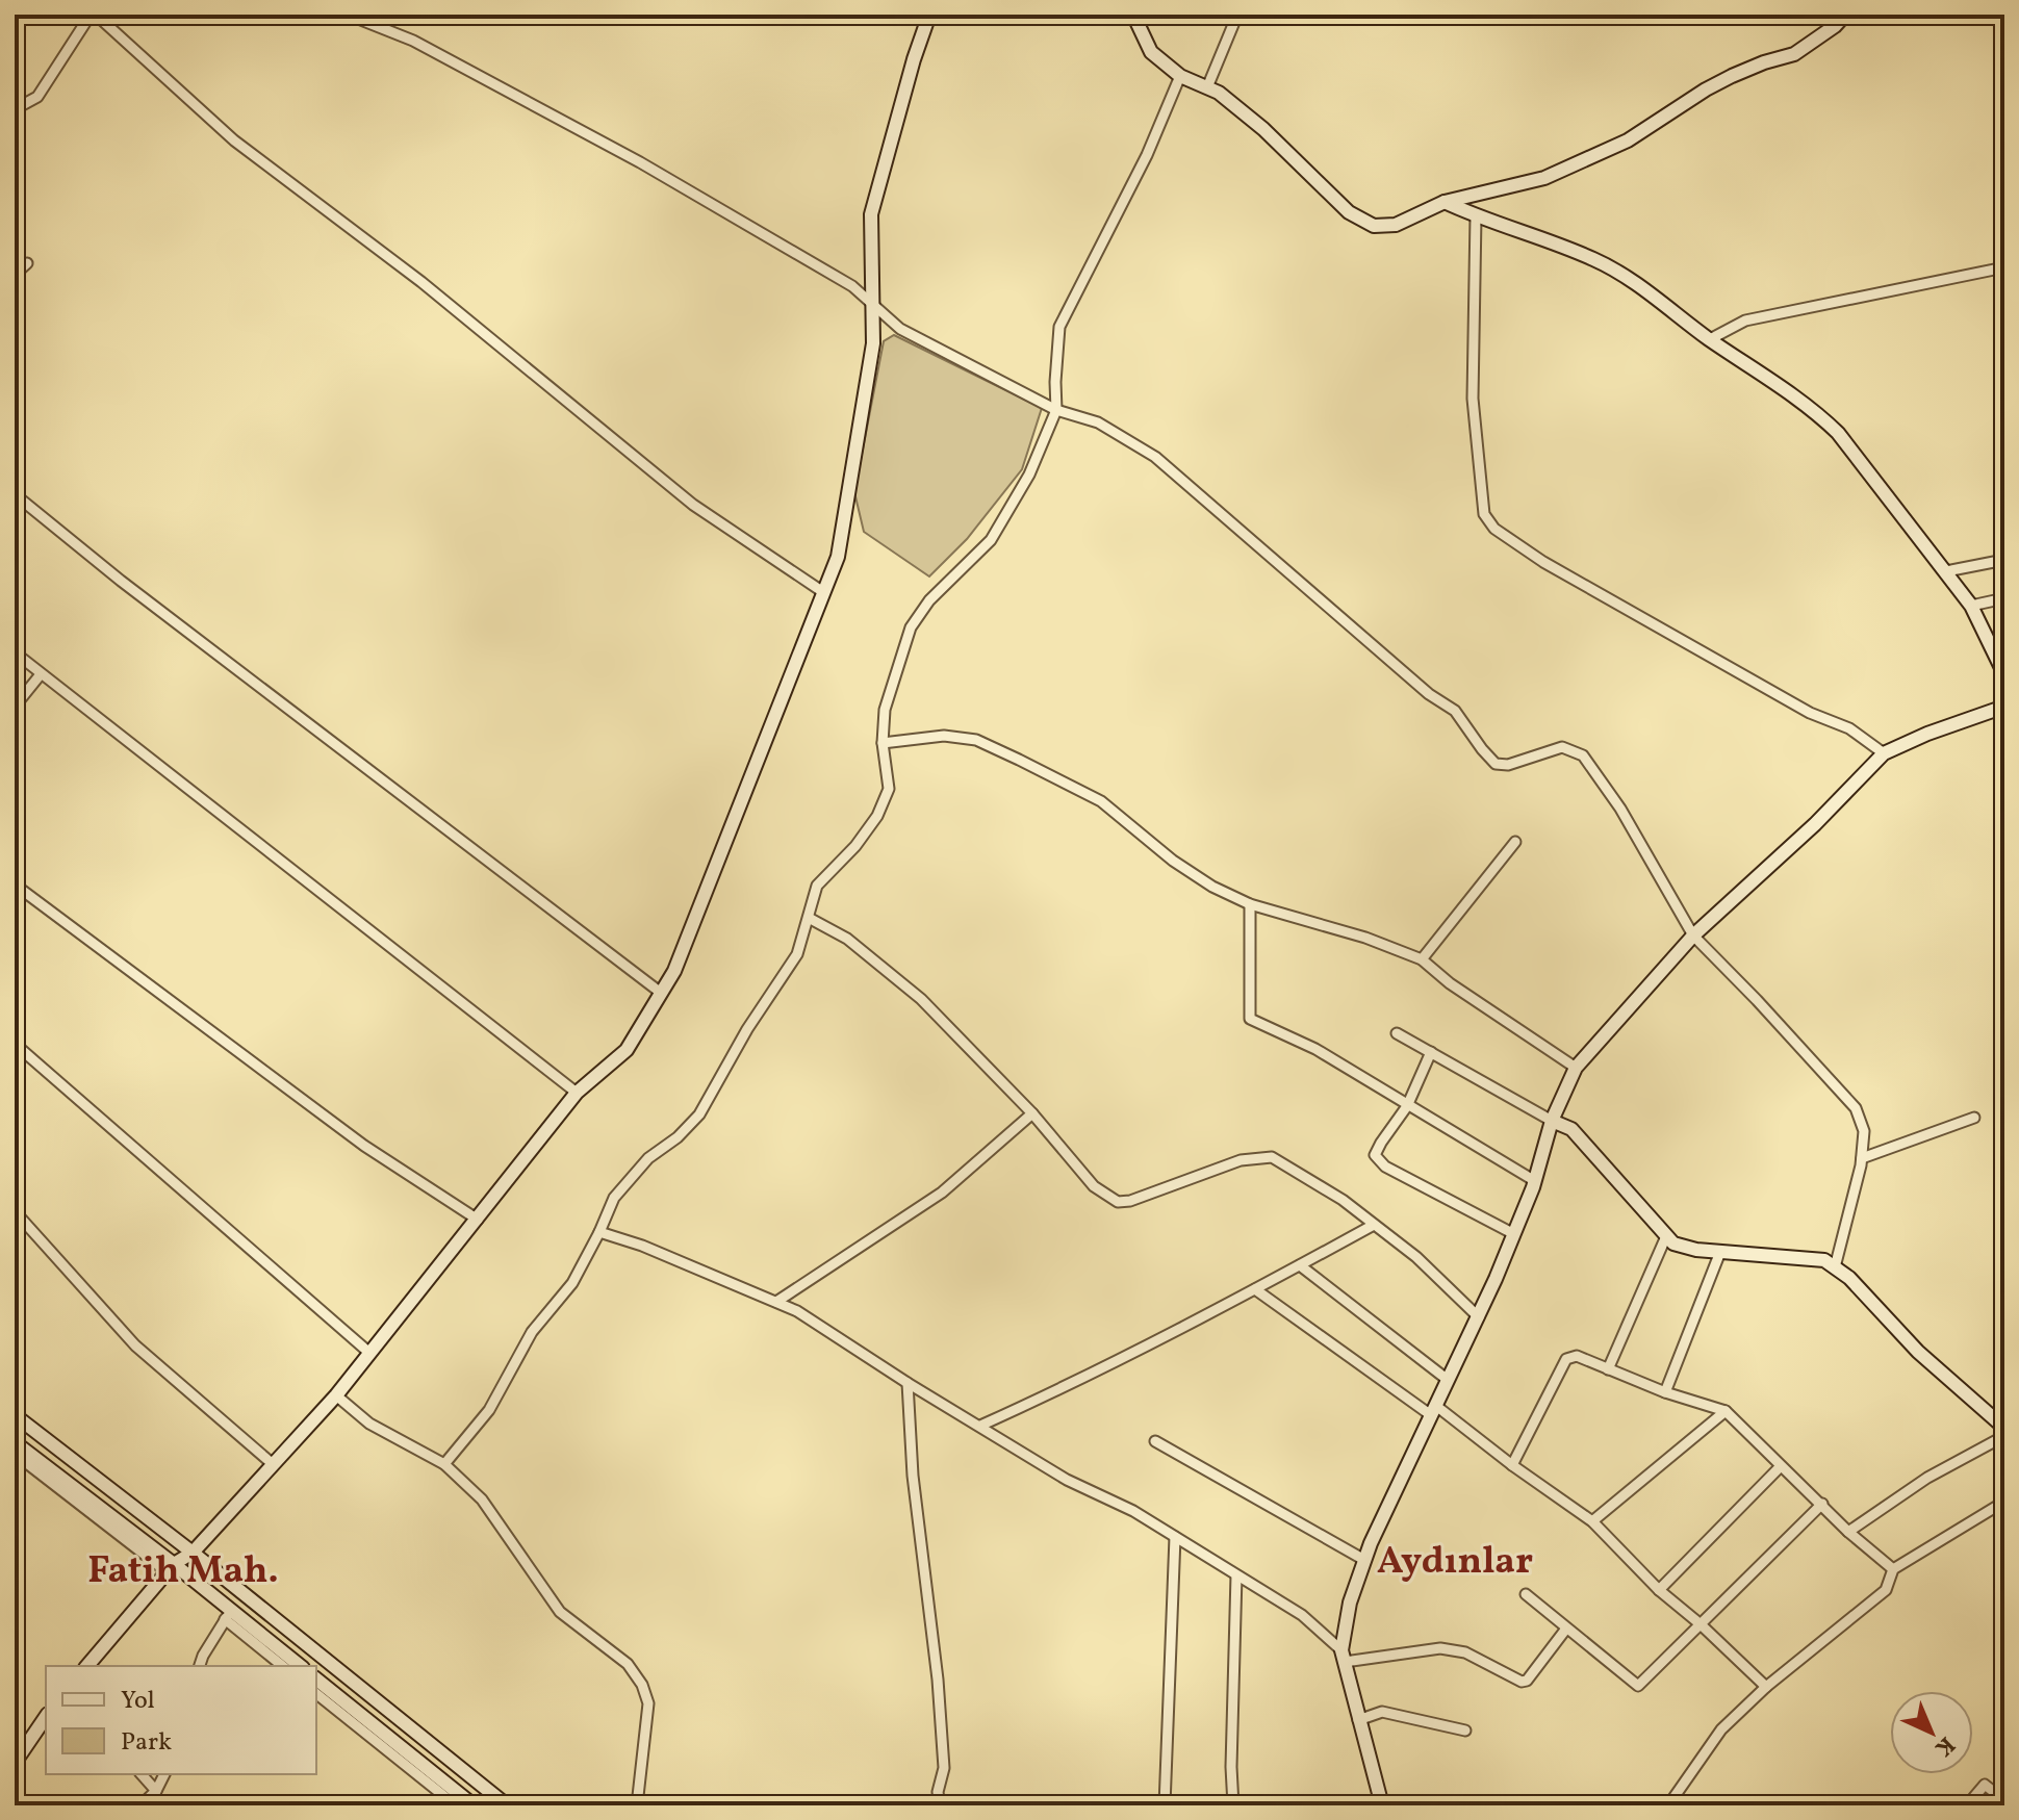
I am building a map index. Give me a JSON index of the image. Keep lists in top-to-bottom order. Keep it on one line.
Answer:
{"districts":["Aydınlar","Fatih Mah."],"legend":["Yol","Park"],"north":"bottom right"}
